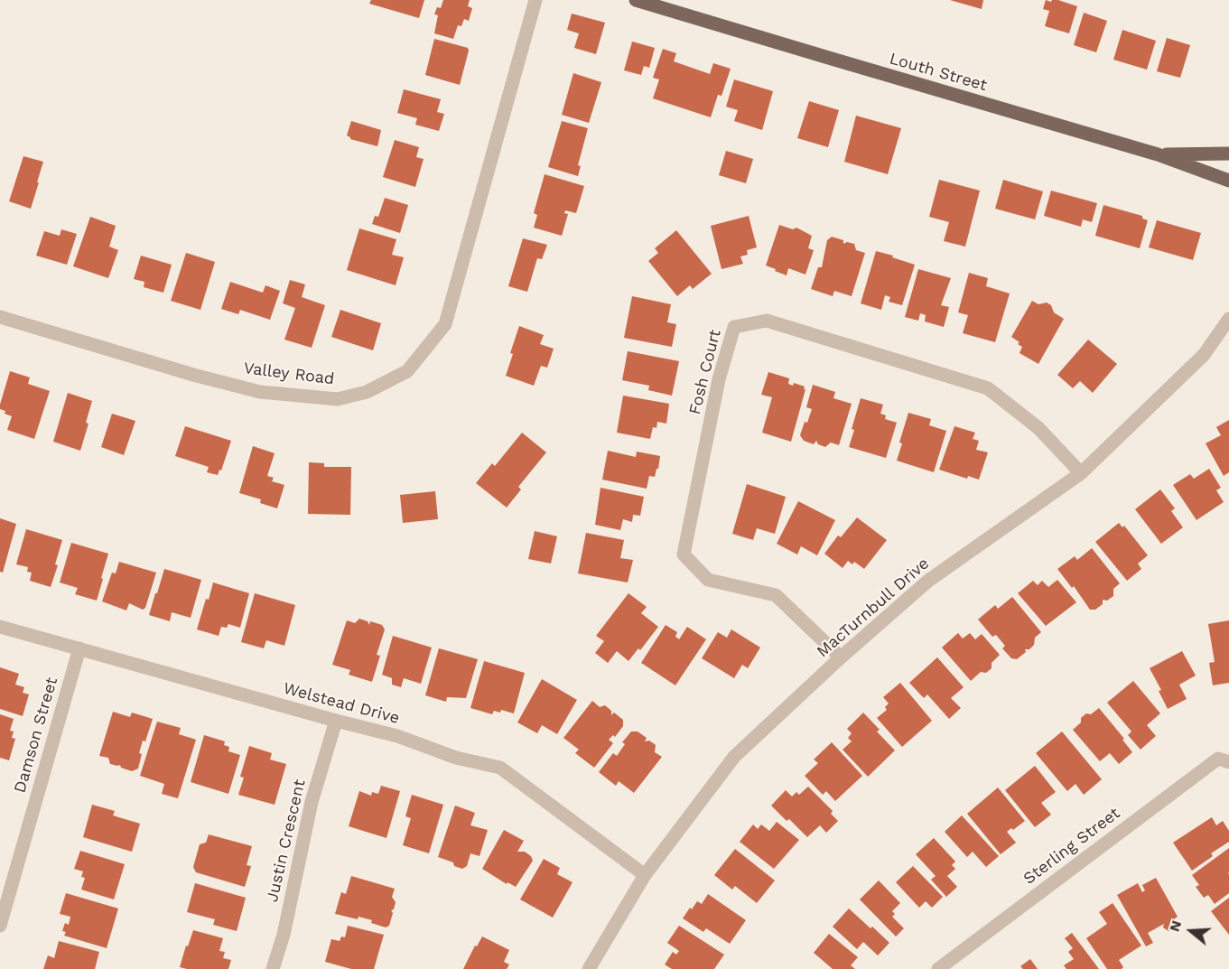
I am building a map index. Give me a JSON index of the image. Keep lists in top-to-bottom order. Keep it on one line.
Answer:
{"streets":{"main road":["Louth Street"],"street":["Fosh Court","Valley Road","MacTurnbull Drive","Welstead Drive","Damson Street","Justin Crescent","Sterling Street"]},"crossings":[["Fosh Court","MacTurnbull Drive"],["MacTurnbull Drive","Welstead Drive"],["Welstead Drive","Damson Street"],["Welstead Drive","Justin Crescent"]],"north":"left"}
